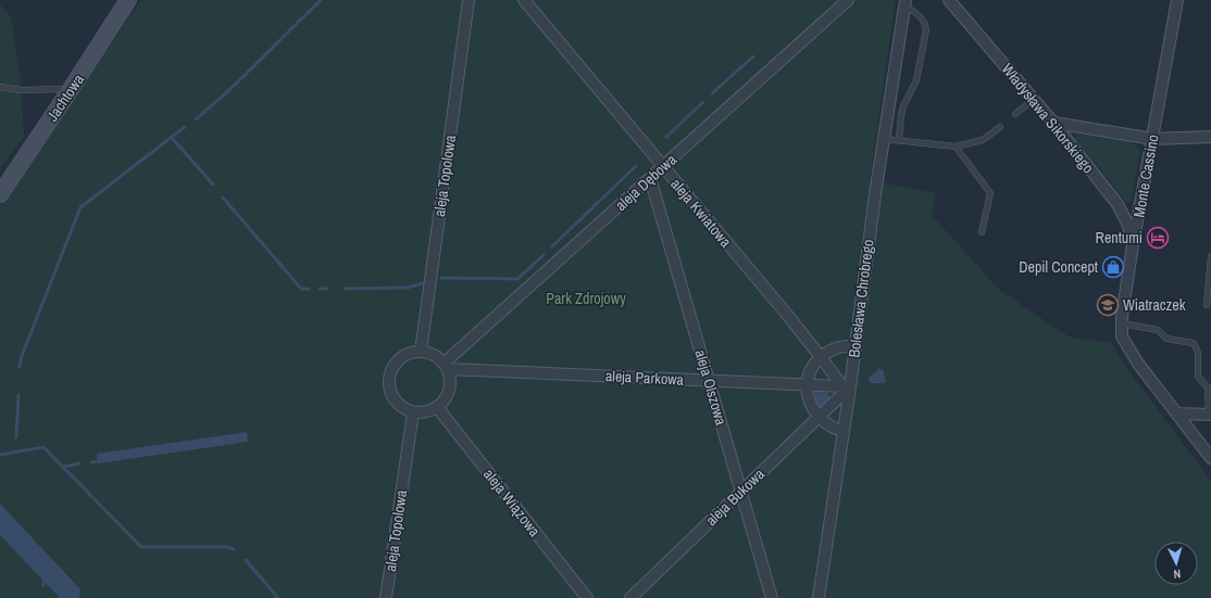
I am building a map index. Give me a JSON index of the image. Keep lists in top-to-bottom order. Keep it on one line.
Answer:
{"streets":{"street":["Jachtowa","Władysława Sikorskiego","aleja Topolowa","Monte Cassino","aleja Dębowa","aleja Kwiatowa","Bolesława Chrobrego","aleja Parkowa","aleja Olszowa","aleja Bukowa","aleja Wiązowa"]},"crossings":[["Władysława Sikorskiego","Monte Cassino"],["aleja Topolowa","aleja Dębowa"],["aleja Topolowa","aleja Parkowa"],["aleja Topolowa","aleja Wiązowa"],["aleja Dębowa","aleja Kwiatowa"],["aleja Dębowa","aleja Parkowa"],["aleja Dębowa","aleja Olszowa"],["aleja Dębowa","aleja Wiązowa"],["aleja Kwiatowa","aleja Parkowa"],["aleja Kwiatowa","aleja Bukowa"],["aleja Parkowa","aleja Olszowa"],["aleja Parkowa","aleja Bukowa"],["aleja Parkowa","aleja Wiązowa"],["aleja Olszowa","aleja Bukowa"]],"parks":["Park Zdrojowy"],"places":{"hotel":["Rentumi"],"shop":["Depil Concept"],"school or university":["Wiatraczek"]},"north":"bottom"}
